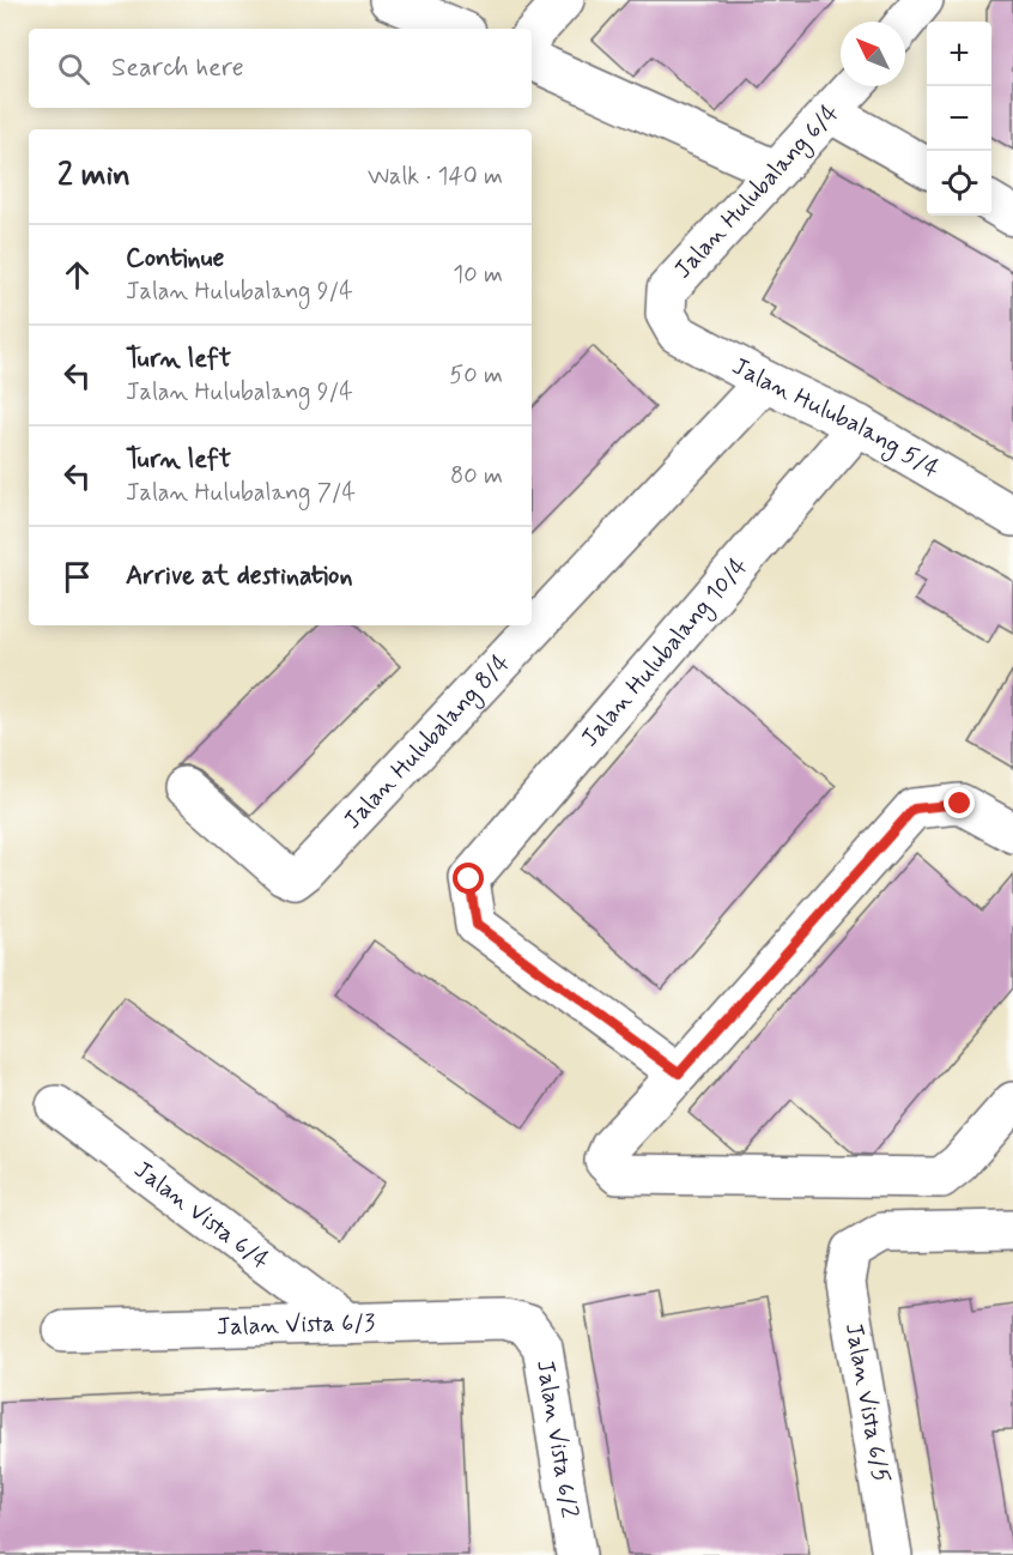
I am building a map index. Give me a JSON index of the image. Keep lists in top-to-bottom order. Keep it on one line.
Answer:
{"streets":{"street":["Jalan Hulubalang 6/4","Jalan Hulubalang 5/4","Jalan Hulubalang 10/4","Jalan Hulubalang 8/4","Jalan Vista 6/4","Jalan Vista 6/3","Jalan Vista 6/5","Jalan Vista 6/2"]},"crossings":[["Jalan Hulubalang 6/4","Jalan Hulubalang 5/4"],["Jalan Hulubalang 5/4","Jalan Hulubalang 10/4"],["Jalan Hulubalang 5/4","Jalan Hulubalang 8/4"],["Jalan Vista 6/4","Jalan Vista 6/3"],["Jalan Vista 6/3","Jalan Vista 6/2"]],"north":"top left","page":{"map_buttons":["+","−"],"search":"Search here","heading":["2 min","Walk · 140 m"],"list":[["Continue","Jalan Hulubalang 9/4","10 m"],["Turn left","Jalan Hulubalang 9/4","50 m"],["Turn left","Jalan Hulubalang 7/4","80 m"],"Arrive at destination"]}}
